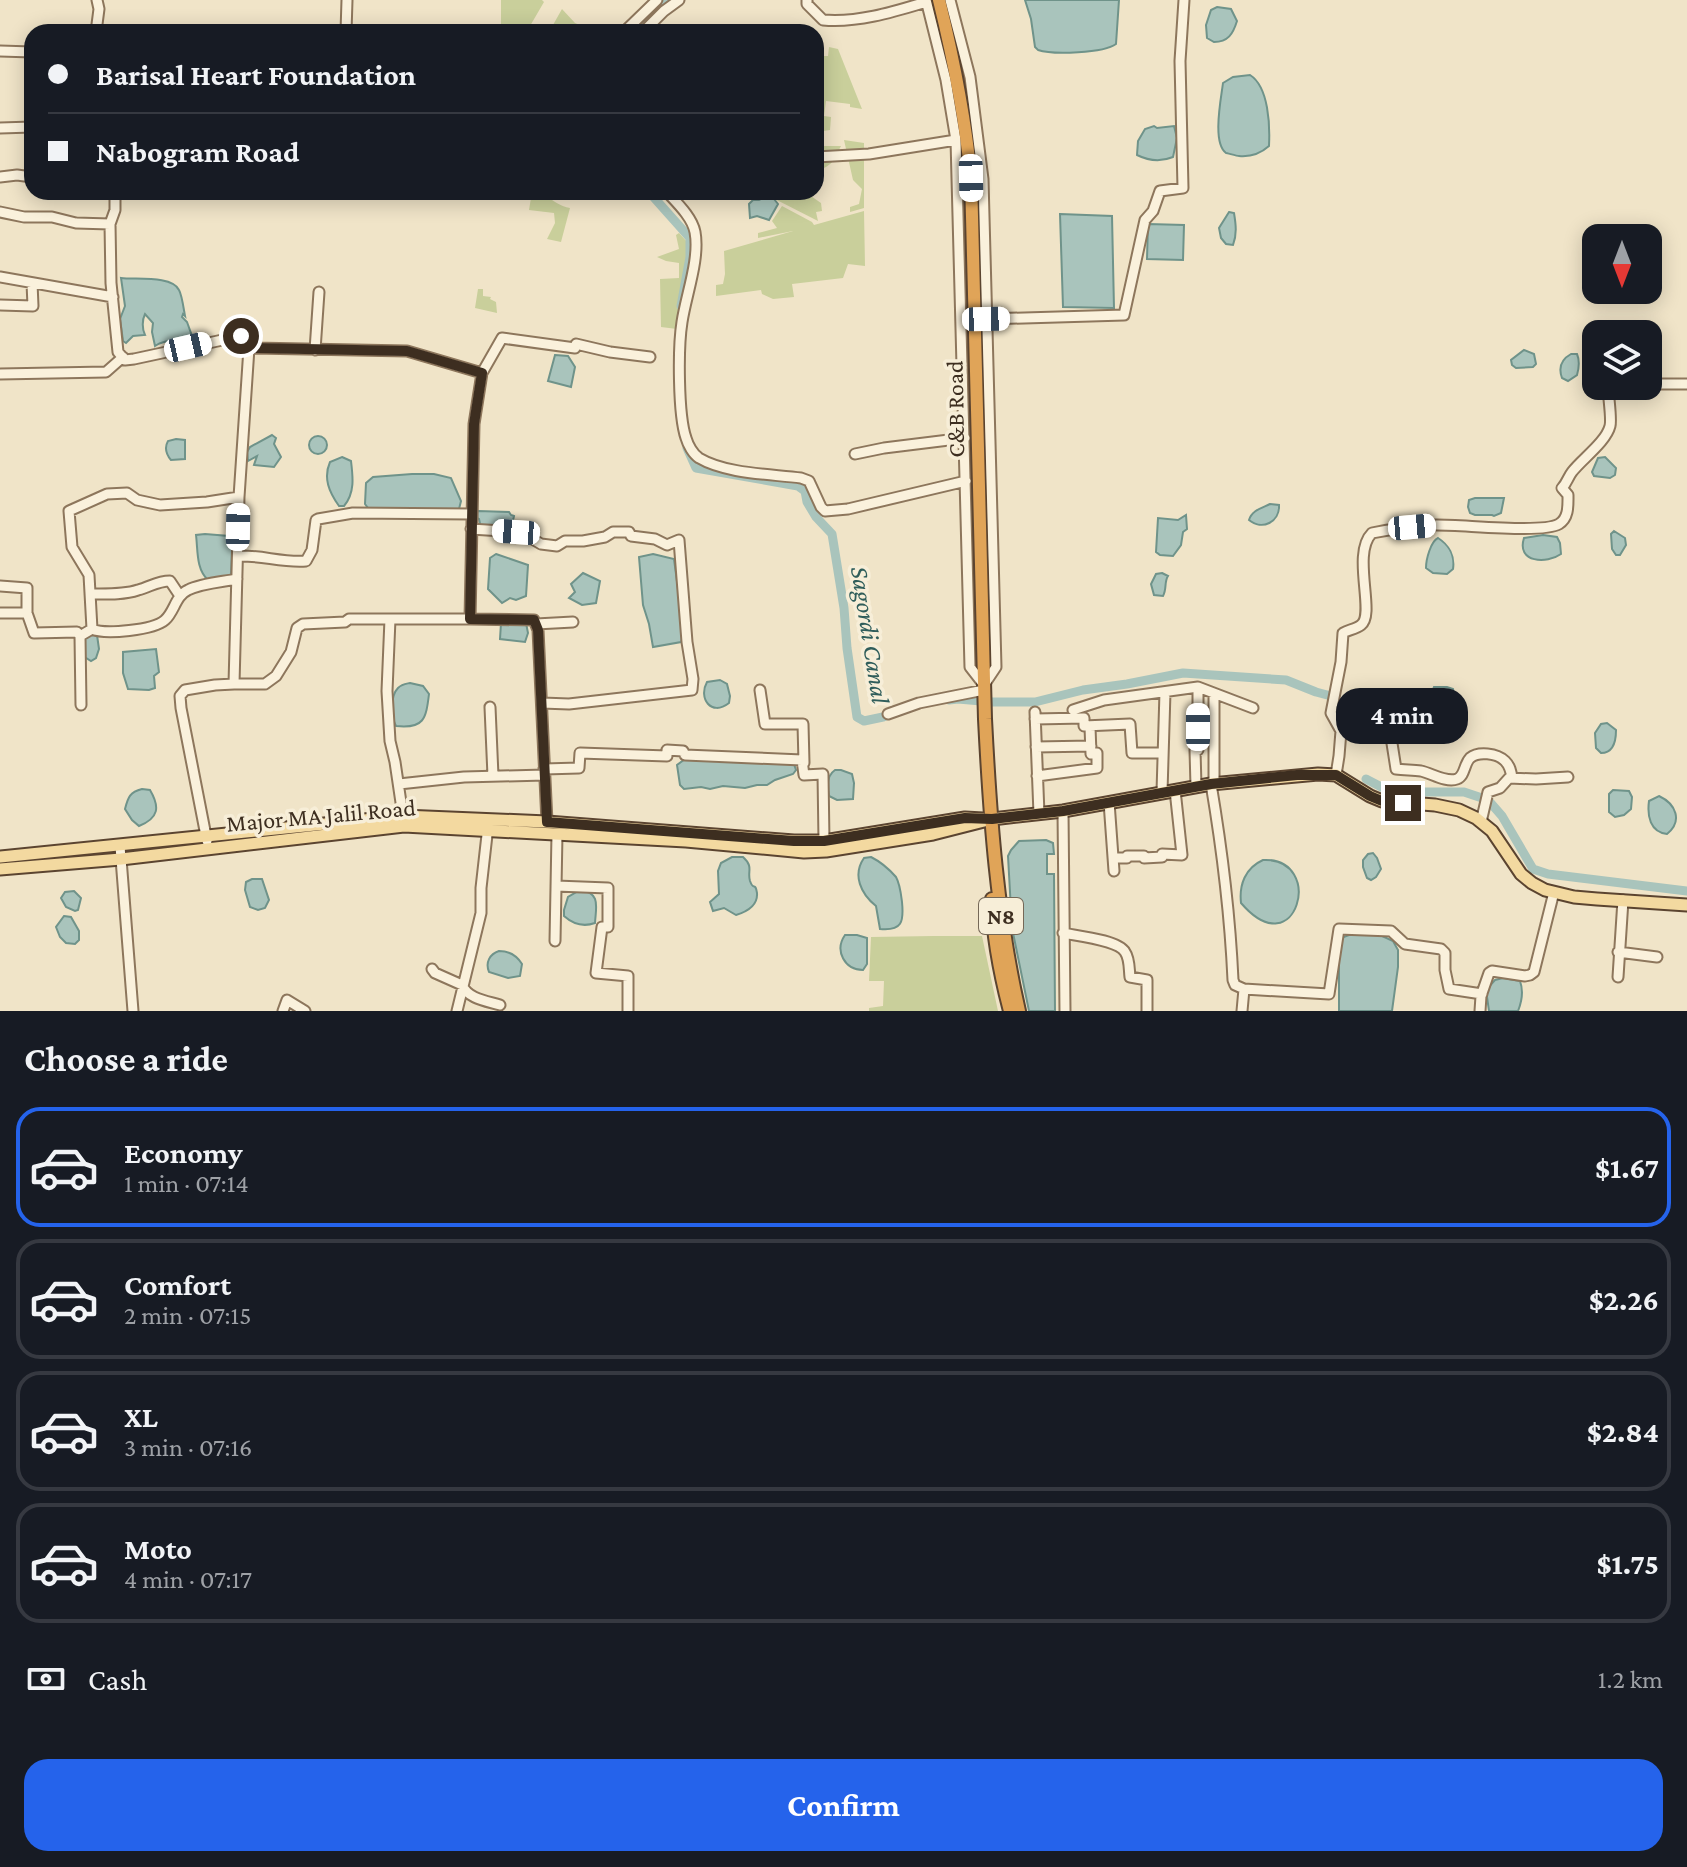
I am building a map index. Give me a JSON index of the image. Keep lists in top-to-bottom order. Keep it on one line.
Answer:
{"streets":{"highway":["C&B Road","N8"],"main road":["Major MA Jalil Road"]},"crossings":[["C&B Road","Major MA Jalil Road"]],"water":["Sagordi Canal"],"north":"bottom","page":{"banner":["Barisal Heart Foundation","Nabogram Road"],"bubble":"4 min","heading":"Choose a ride","list":[{"name":"Economy","note":"1 min · 07:14","value":"$1.67"},{"name":"Comfort","note":"2 min · 07:15","value":"$2.26"},{"name":"XL","note":"3 min · 07:16","value":"$2.84"},{"name":"Moto","note":"4 min · 07:17","value":"$1.75"}],"pay":["Cash","1.2 km"],"buttons":"Confirm"}}
